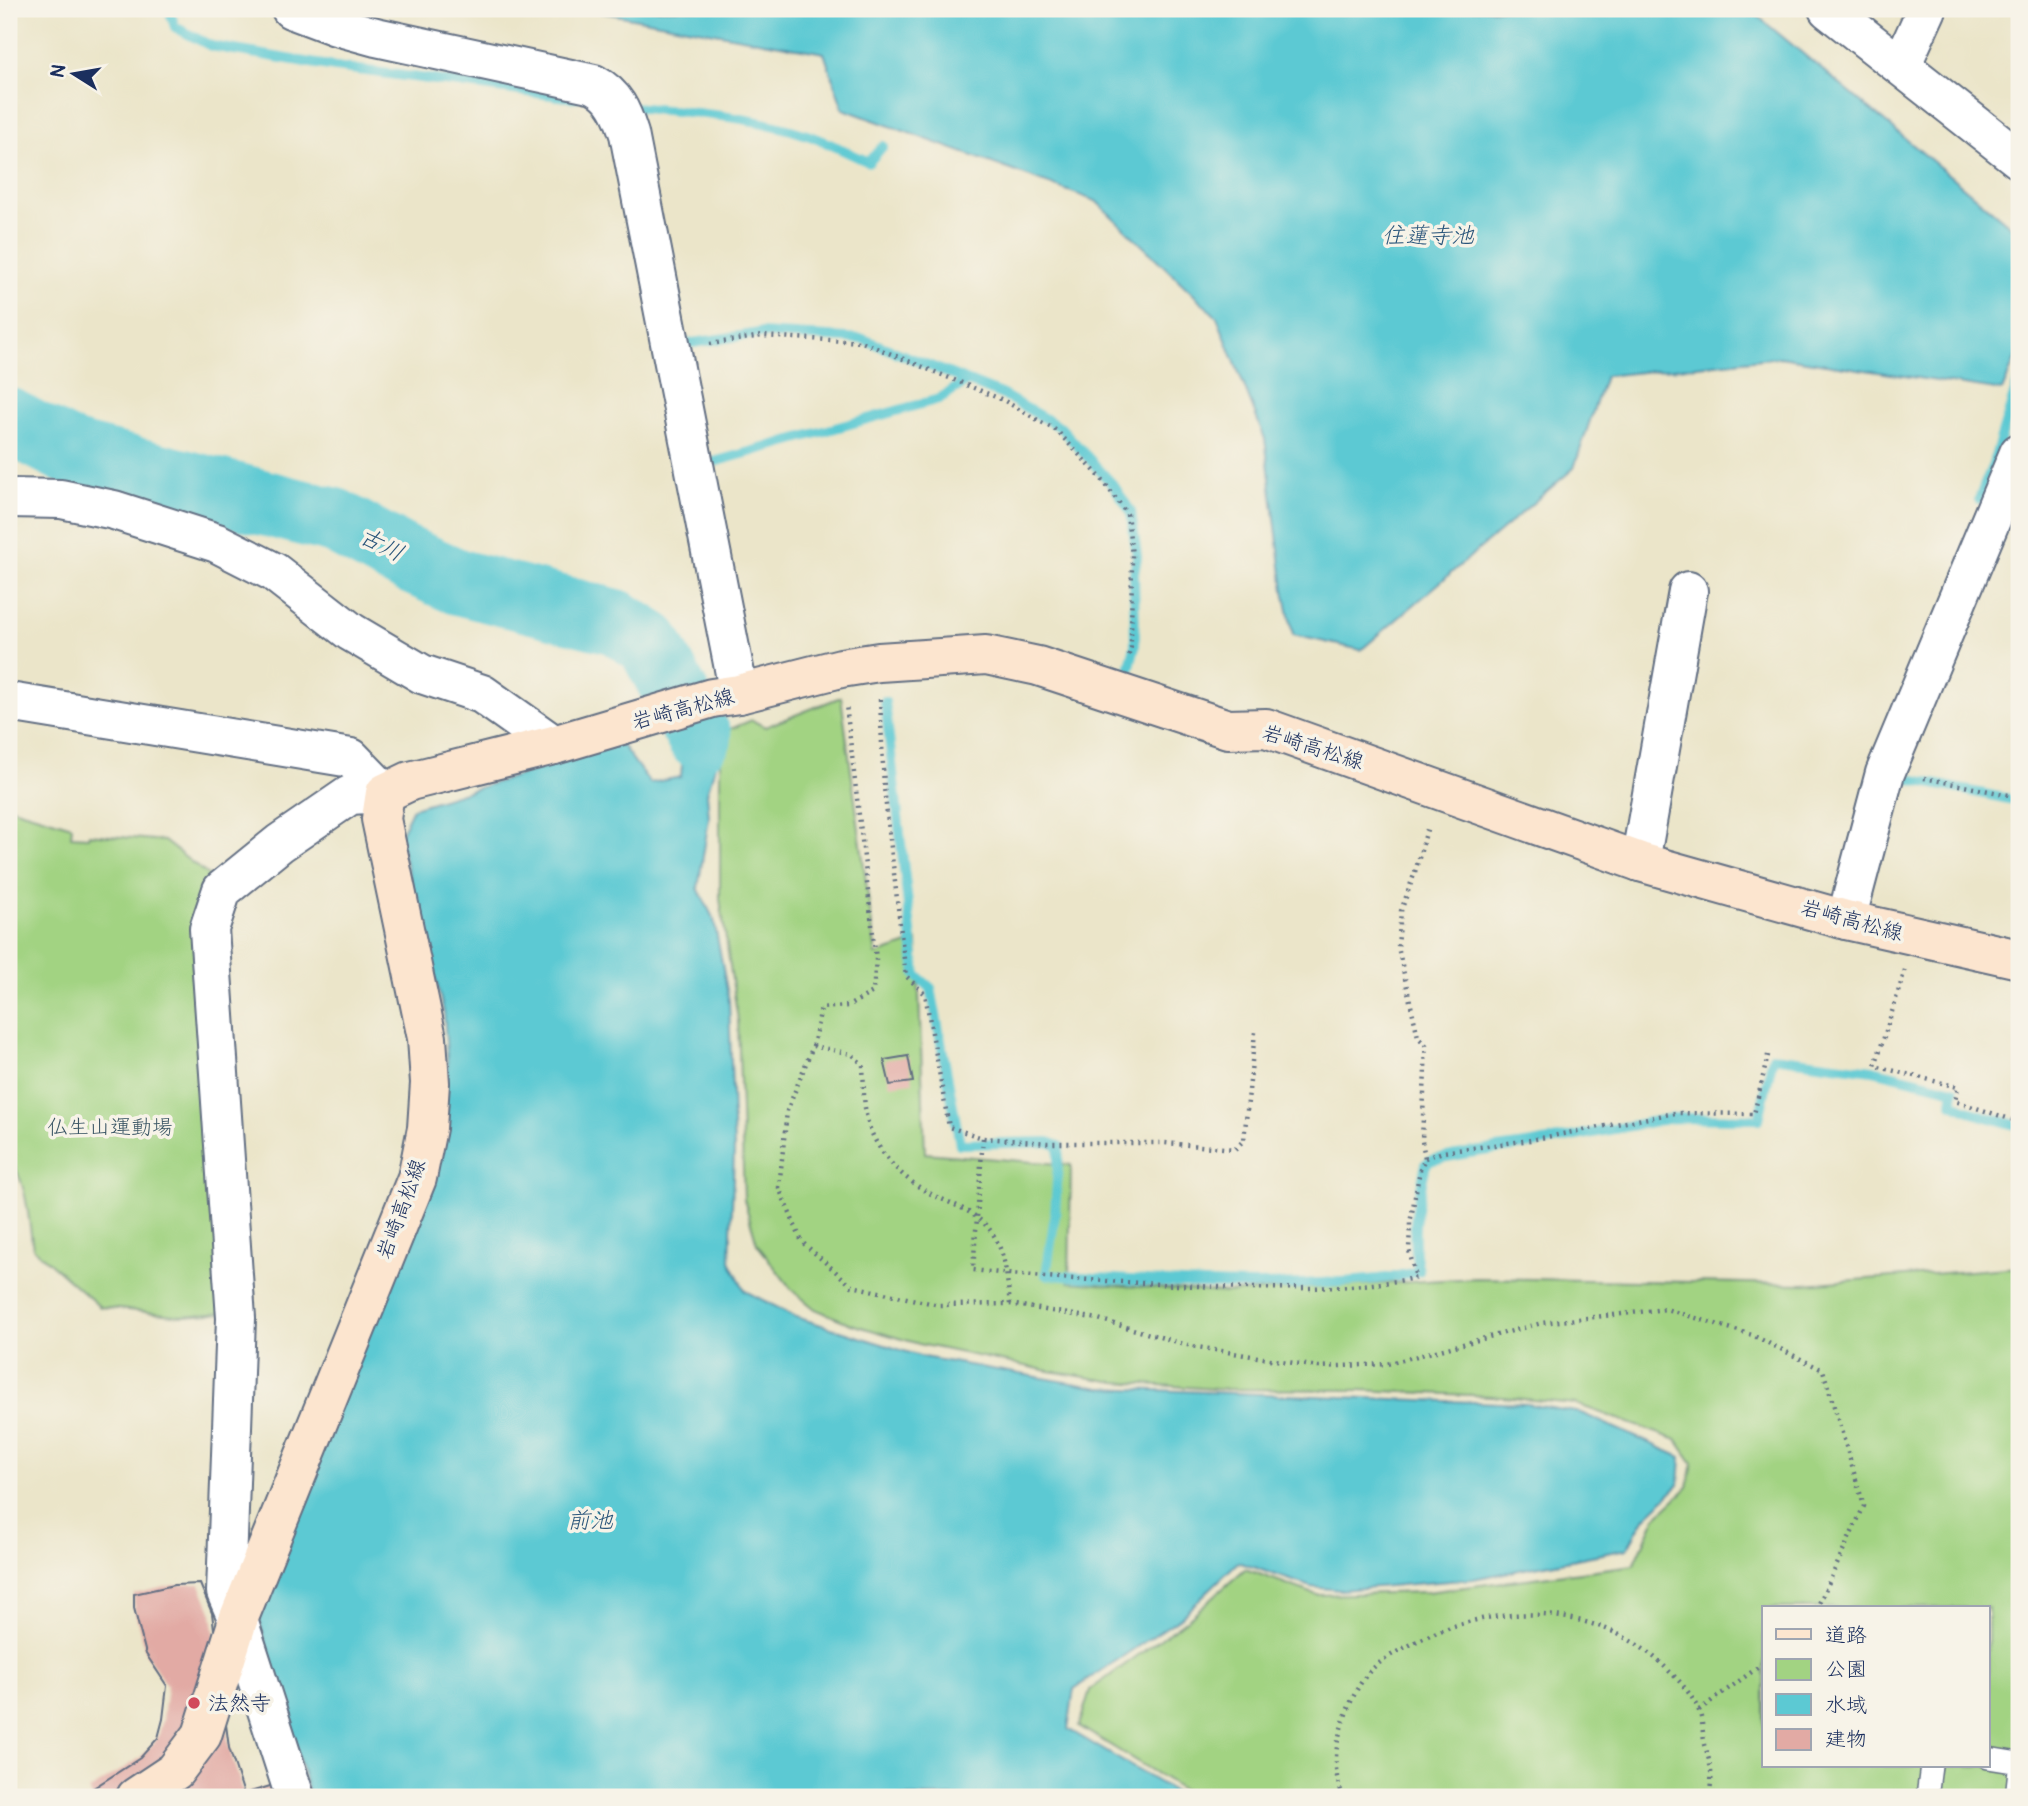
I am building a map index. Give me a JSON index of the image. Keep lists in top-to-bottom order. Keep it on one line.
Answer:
{"streets":{"main road":["岩崎高松線"]},"water":["住蓮寺池","古川","前池"],"parks":["仏生山運動場"],"places":["法然寺"],"legend":["道路","公園","水域","建物"],"north":"left"}
